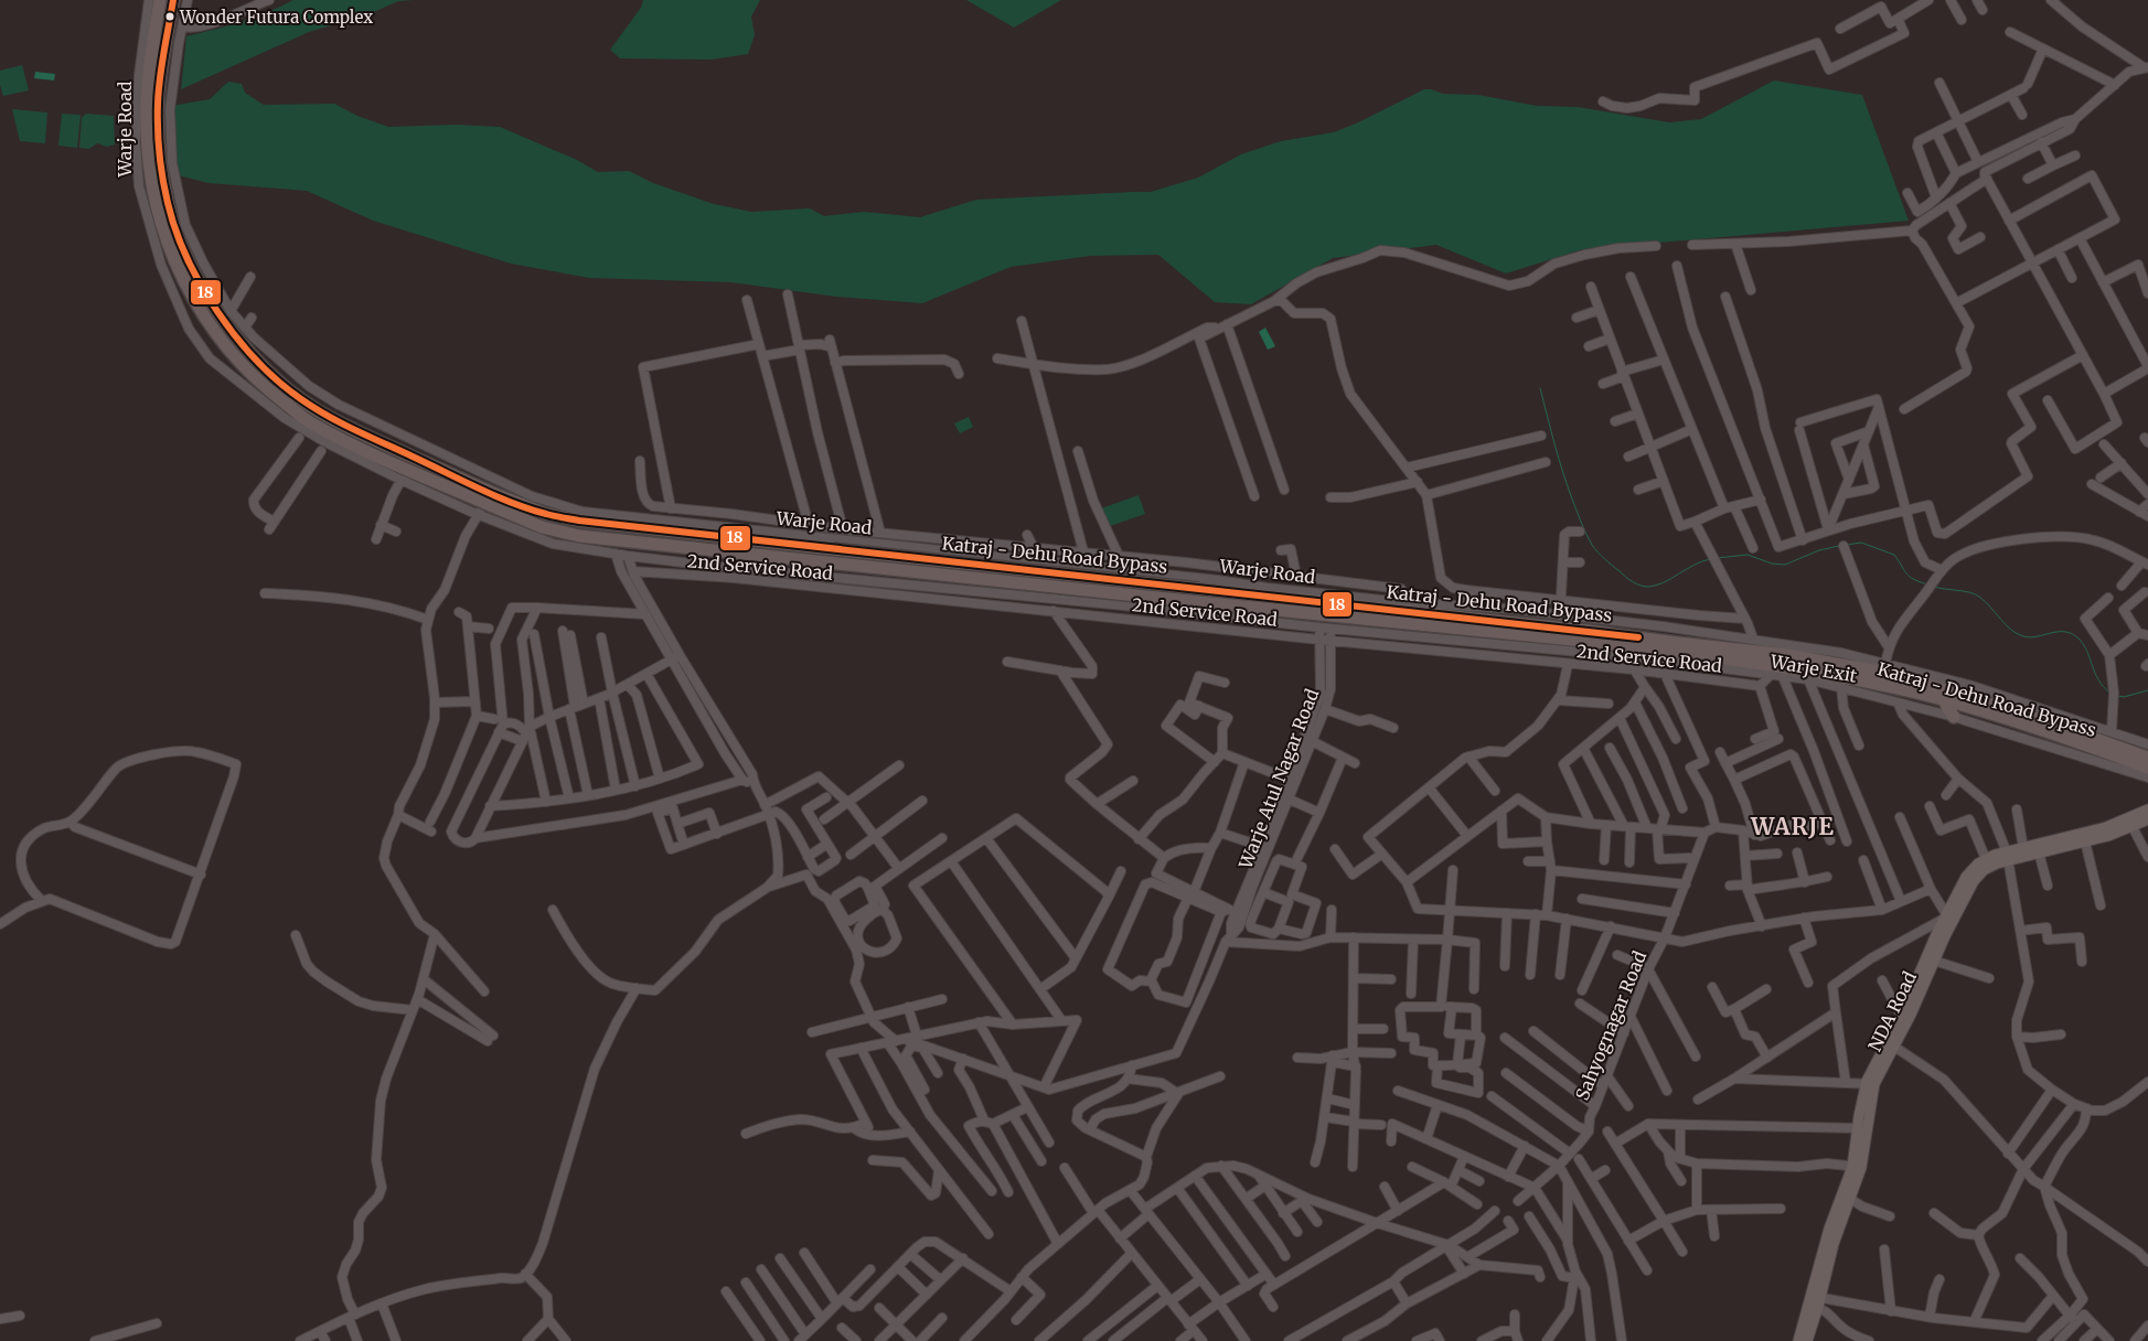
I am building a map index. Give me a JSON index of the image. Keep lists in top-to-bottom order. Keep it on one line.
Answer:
{"streets":{"highway":["Katraj - Dehu Road Bypass"],"main road":["NDA Road"],"street":["Warje Road","2nd Service Road","Warje Exit","Warje Atul Nagar Road","Sahyognagar Road"]},"crossings":[["Warje Road","Katraj - Dehu Road Bypass"],["Warje Road","2nd Service Road"],["Warje Road","Warje Exit"],["Warje Road","Warje Atul Nagar Road"],["Katraj - Dehu Road Bypass","Warje Exit"],["2nd Service Road","Warje Atul Nagar Road"]],"districts":["WARJE"],"places":["Wonder Futura Complex"],"lines":["transit line 18"]}
